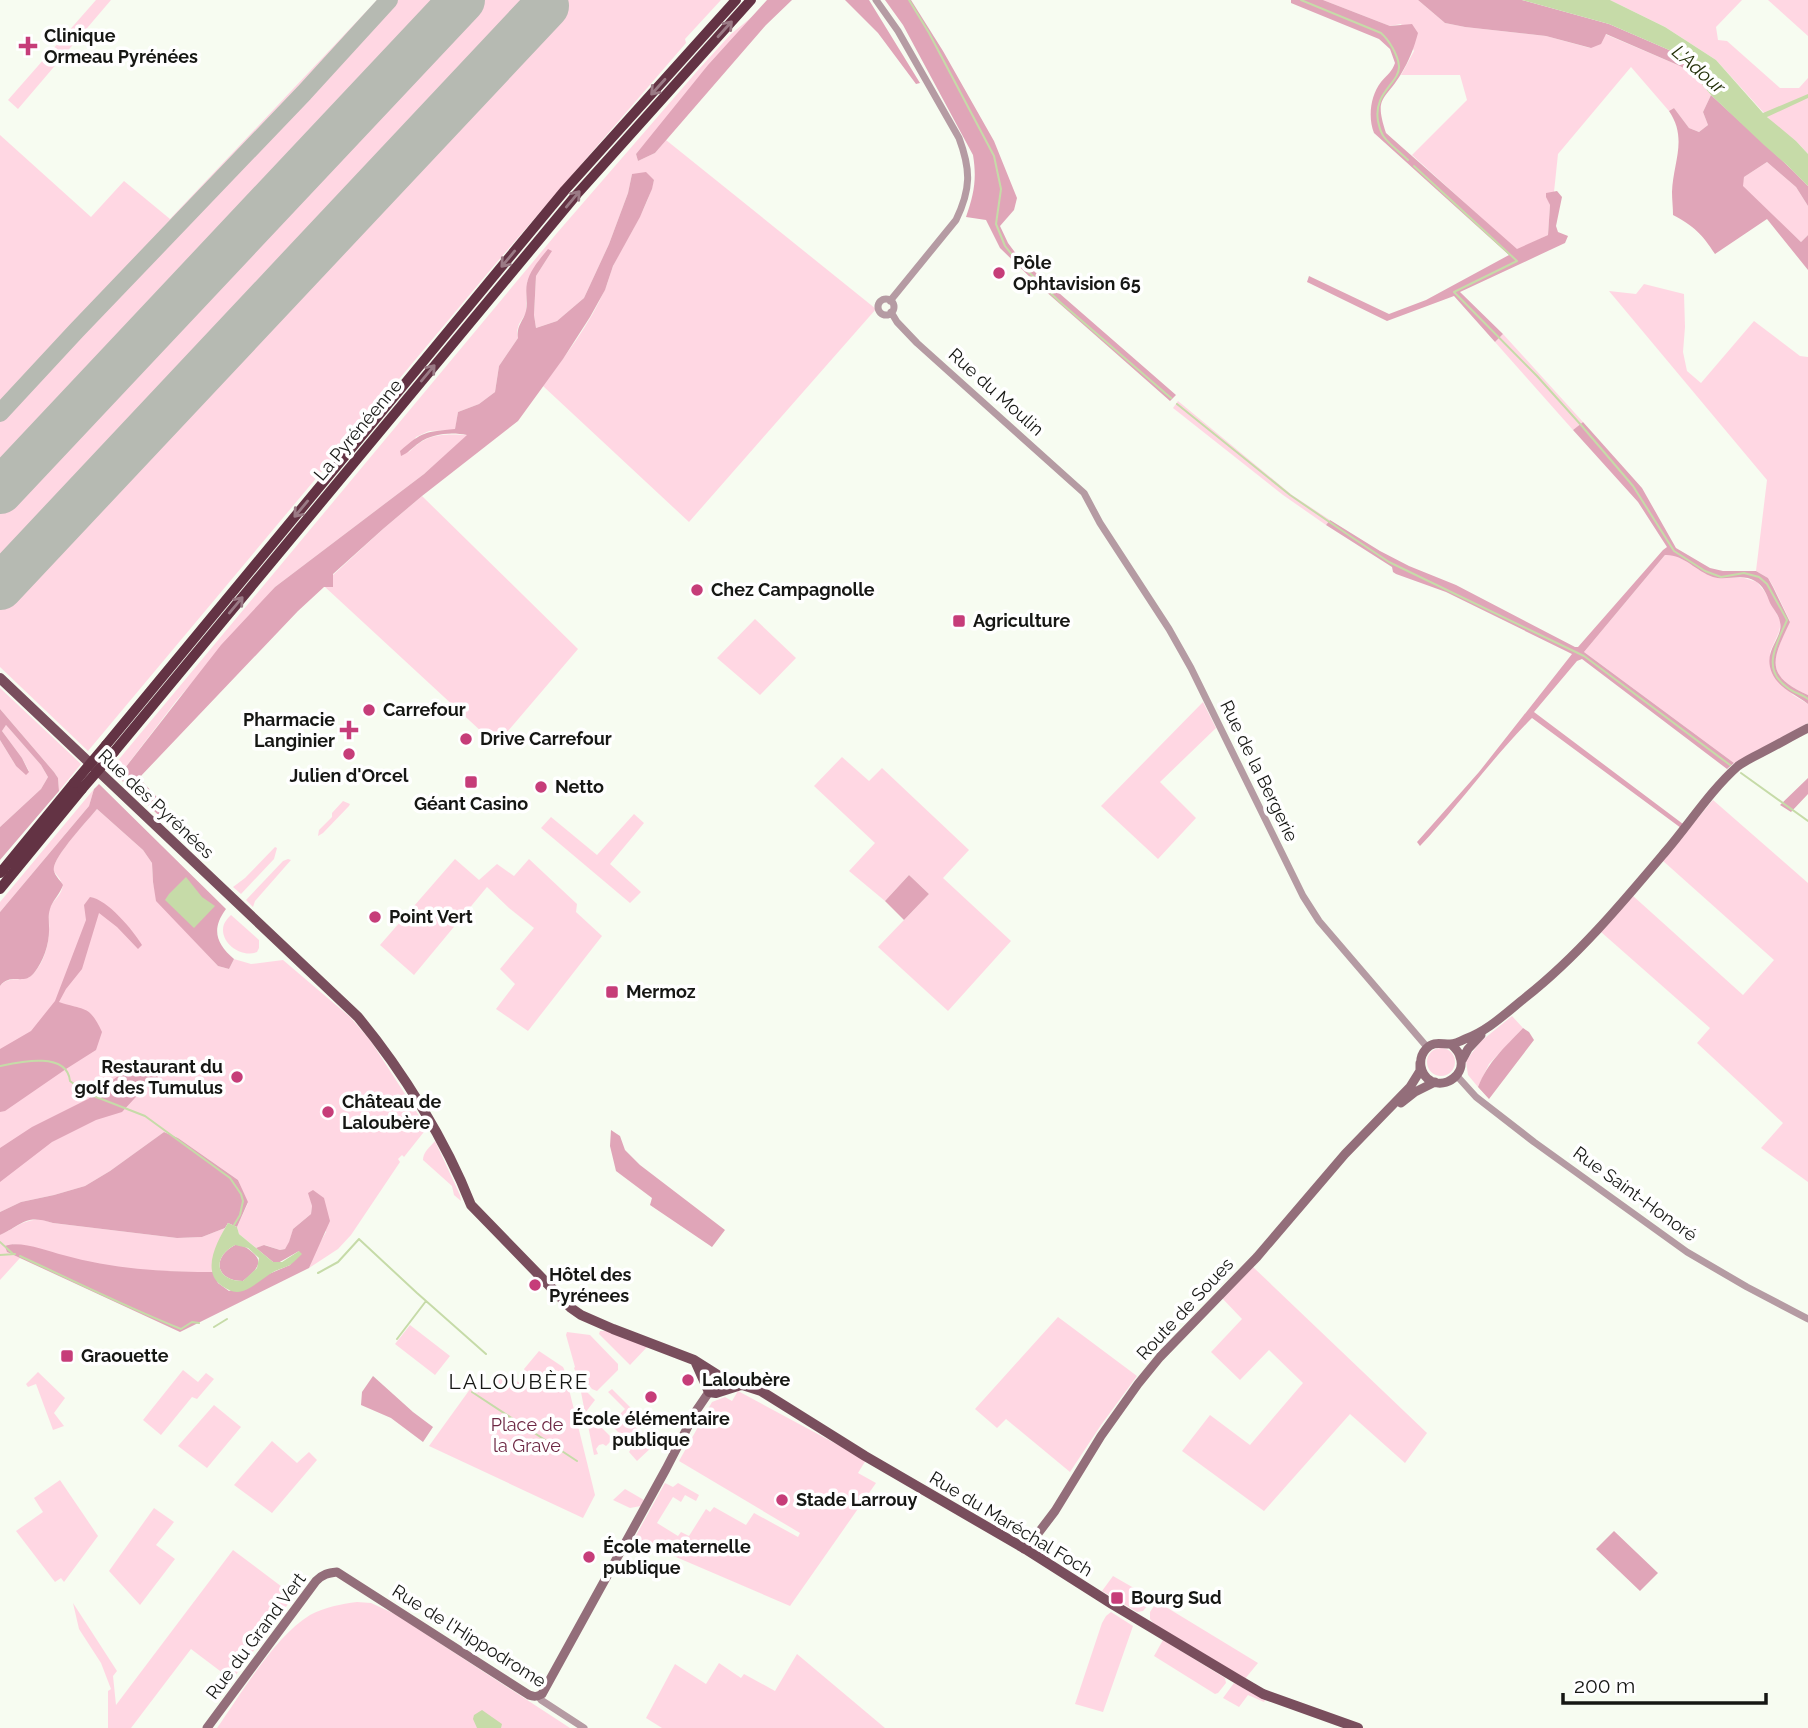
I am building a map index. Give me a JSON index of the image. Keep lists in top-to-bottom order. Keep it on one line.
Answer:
{"streets":{"highway":["La Pyrénéenne"],"main road":["Rue des Pyrénées","Route de Soues","Rue du Maréchal Foch","Rue du Grand Vert","Rue de l'Hippodrome"],"street":["Rue du Moulin","Rue de la Bergerie","Rue Saint-Honoré"]},"crossings":[["Rue du Moulin","Rue de la Bergerie"],["Rue de la Bergerie","Rue Saint-Honoré"],["Rue de la Bergerie","Route de Soues"],["Rue des Pyrénées","Rue du Maréchal Foch"],["Rue Saint-Honoré","Route de Soues"],["Route de Soues","Rue du Maréchal Foch"],["Rue du Grand Vert","Rue de l'Hippodrome"]],"districts":["LALOUBÈRE"],"water":["L'Adour"],"parks":["Place de la Grave"],"places":{"health":["Clinique Ormeau Pyrénées","Pharmacie Langinier"],"other":["Pôle Ophtavision 65","Chez Campagnolle","Carrefour","Drive Carrefour","Julien d'Orcel","Netto","Point Vert","Restaurant du golf des Tumulus","Château de Laloubère","Hôtel des Pyrénees","Laloubère","École élémentaire publique","Stade Larrouy","École maternelle publique"],"transit":["Agriculture","Géant Casino","Mermoz","Graouette","Bourg Sud"]},"scale_bar":"200 m"}
